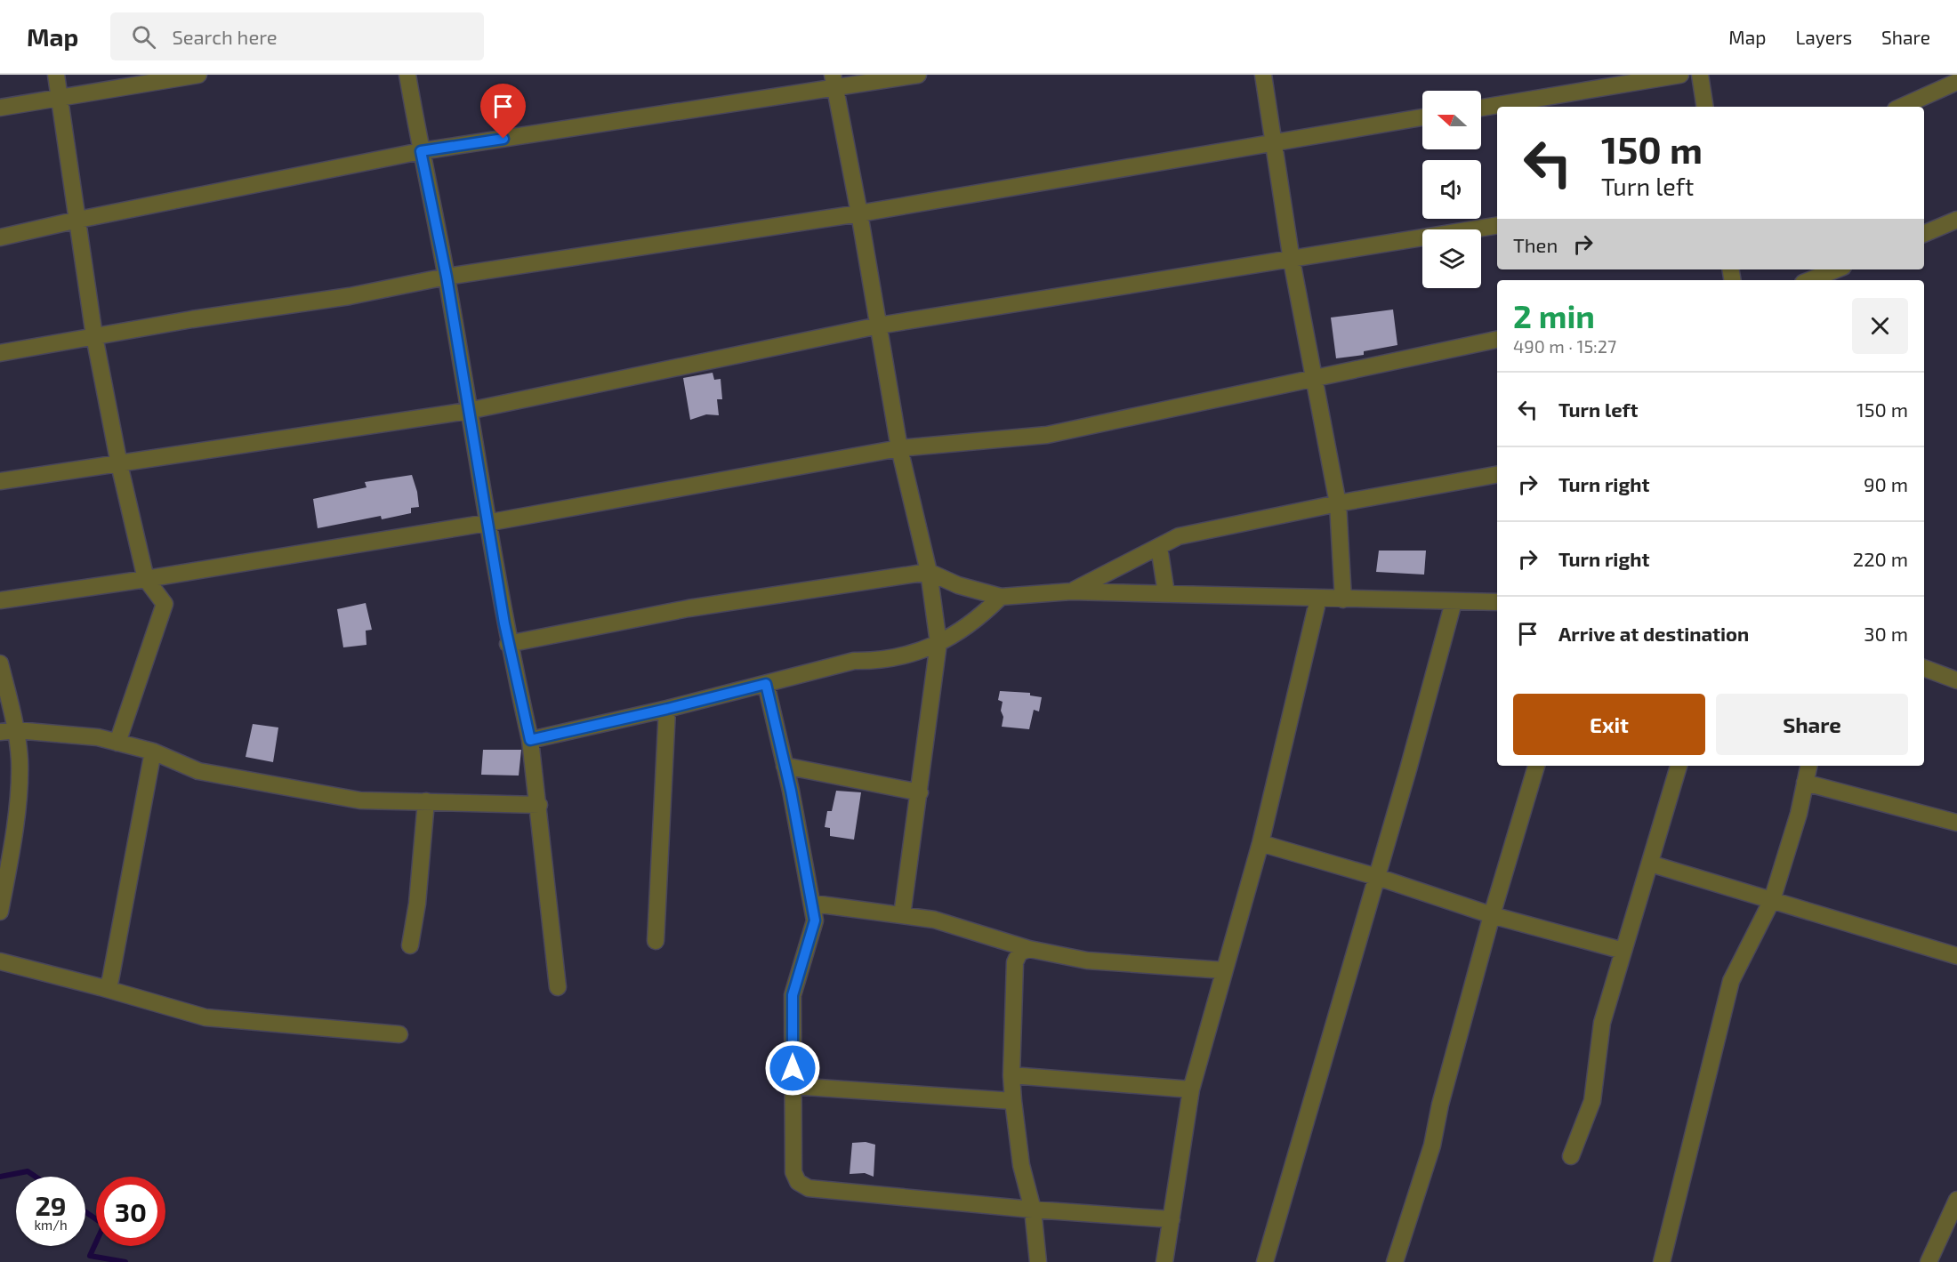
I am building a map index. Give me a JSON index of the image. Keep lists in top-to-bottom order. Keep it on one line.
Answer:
{"north":"left","page":{"header":"Map","search":"Search here","nav":["Map","Layers","Share"],"turn":["150 m","Turn left"],"then":"Then","heading":["2 min","490 m · 15:27"],"list":[{"name":"Turn left","value":"150 m"},{"name":"Turn right","value":"90 m"},{"name":"Turn right","value":"220 m"},{"name":"Arrive at destination","value":"30 m"}],"buttons":["Exit","Share"],"speed":"29 km/h","limit":"30"}}
